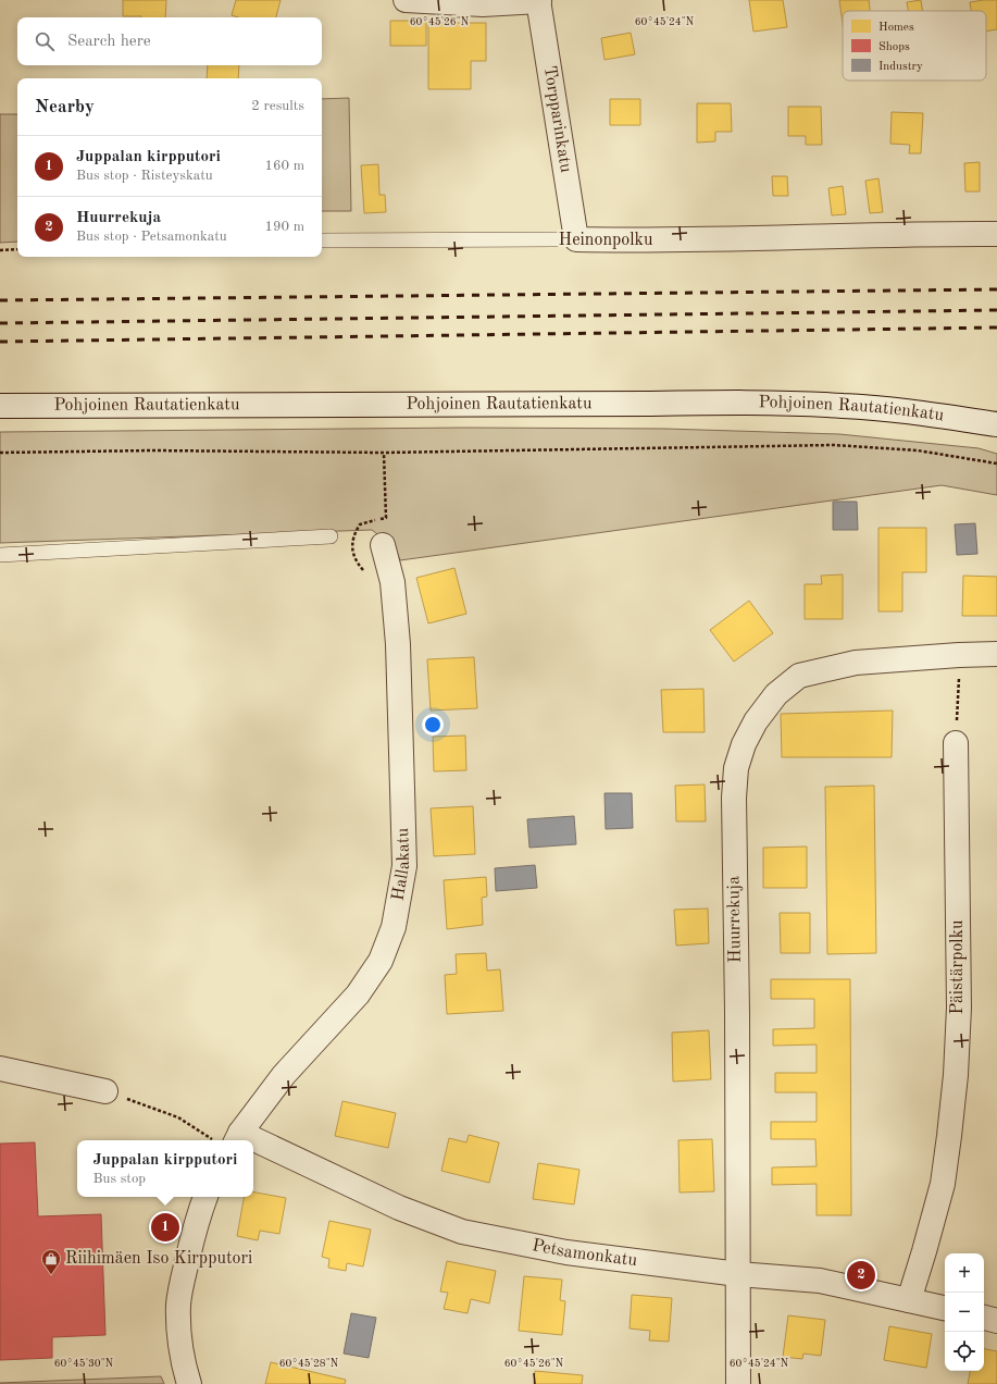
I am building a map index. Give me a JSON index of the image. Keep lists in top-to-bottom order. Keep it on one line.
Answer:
{"streets":{"street":["Torpparinkatu","Heinonpolku","Pohjoinen Rautatienkatu","Hallakatu","Huurrekuja","Päistärpolku","Petsamonkatu"]},"crossings":[["Torpparinkatu","Heinonpolku"],["Huurrekuja","Petsamonkatu"],["Päistärpolku","Petsamonkatu"]],"places":{"shop":["Riihimäen Iso Kirpputori"]},"legend":["Homes","Shops","Industry"],"page":{"search":"Search here","heading":["Nearby","2 results"],"list":[{"mark":"1","name":"Juppalan kirpputori","note":"Bus stop · Risteyskatu","value":"160 m"},{"mark":"2","name":"Huurrekuja","note":"Bus stop · Petsamonkatu","value":"190 m"}],"popup":["Juppalan kirpputori","Bus stop"],"pins":["1","2"],"map_buttons":["+","−"]},"coordinates":["60°45'26\"N","60°45'24\"N","60°45'30\"N","60°45'28\"N"]}
